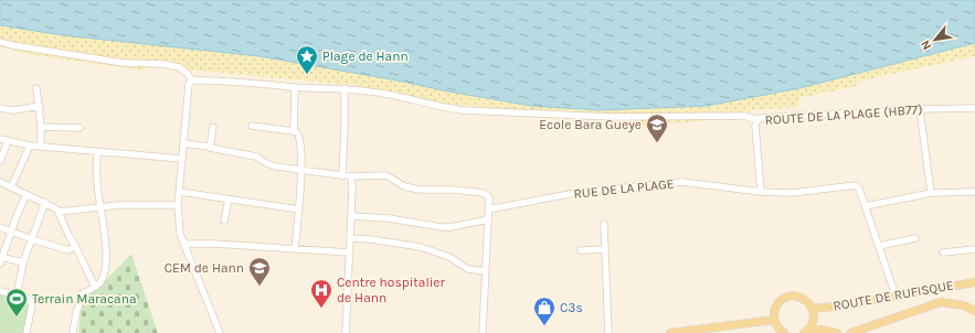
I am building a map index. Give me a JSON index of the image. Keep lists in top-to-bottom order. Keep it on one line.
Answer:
{"streets":{"main road":["ROUTE DE RUFISQUE"],"street":["ROUTE DE LA PLAGE (HB77)","RUE DE LA PLAGE"]},"crossings":[["ROUTE DE LA PLAGE (HB77)","RUE DE LA PLAGE"]],"places":{"place":["Plage de Hann"],"school or university":["Ecole Bara Gueye","CEM de Hann"],"hospital":["Centre hospitalier de Hann"],"sports":["Terrain Maracana"],"shop":["C3s"]},"north":"bottom left"}
